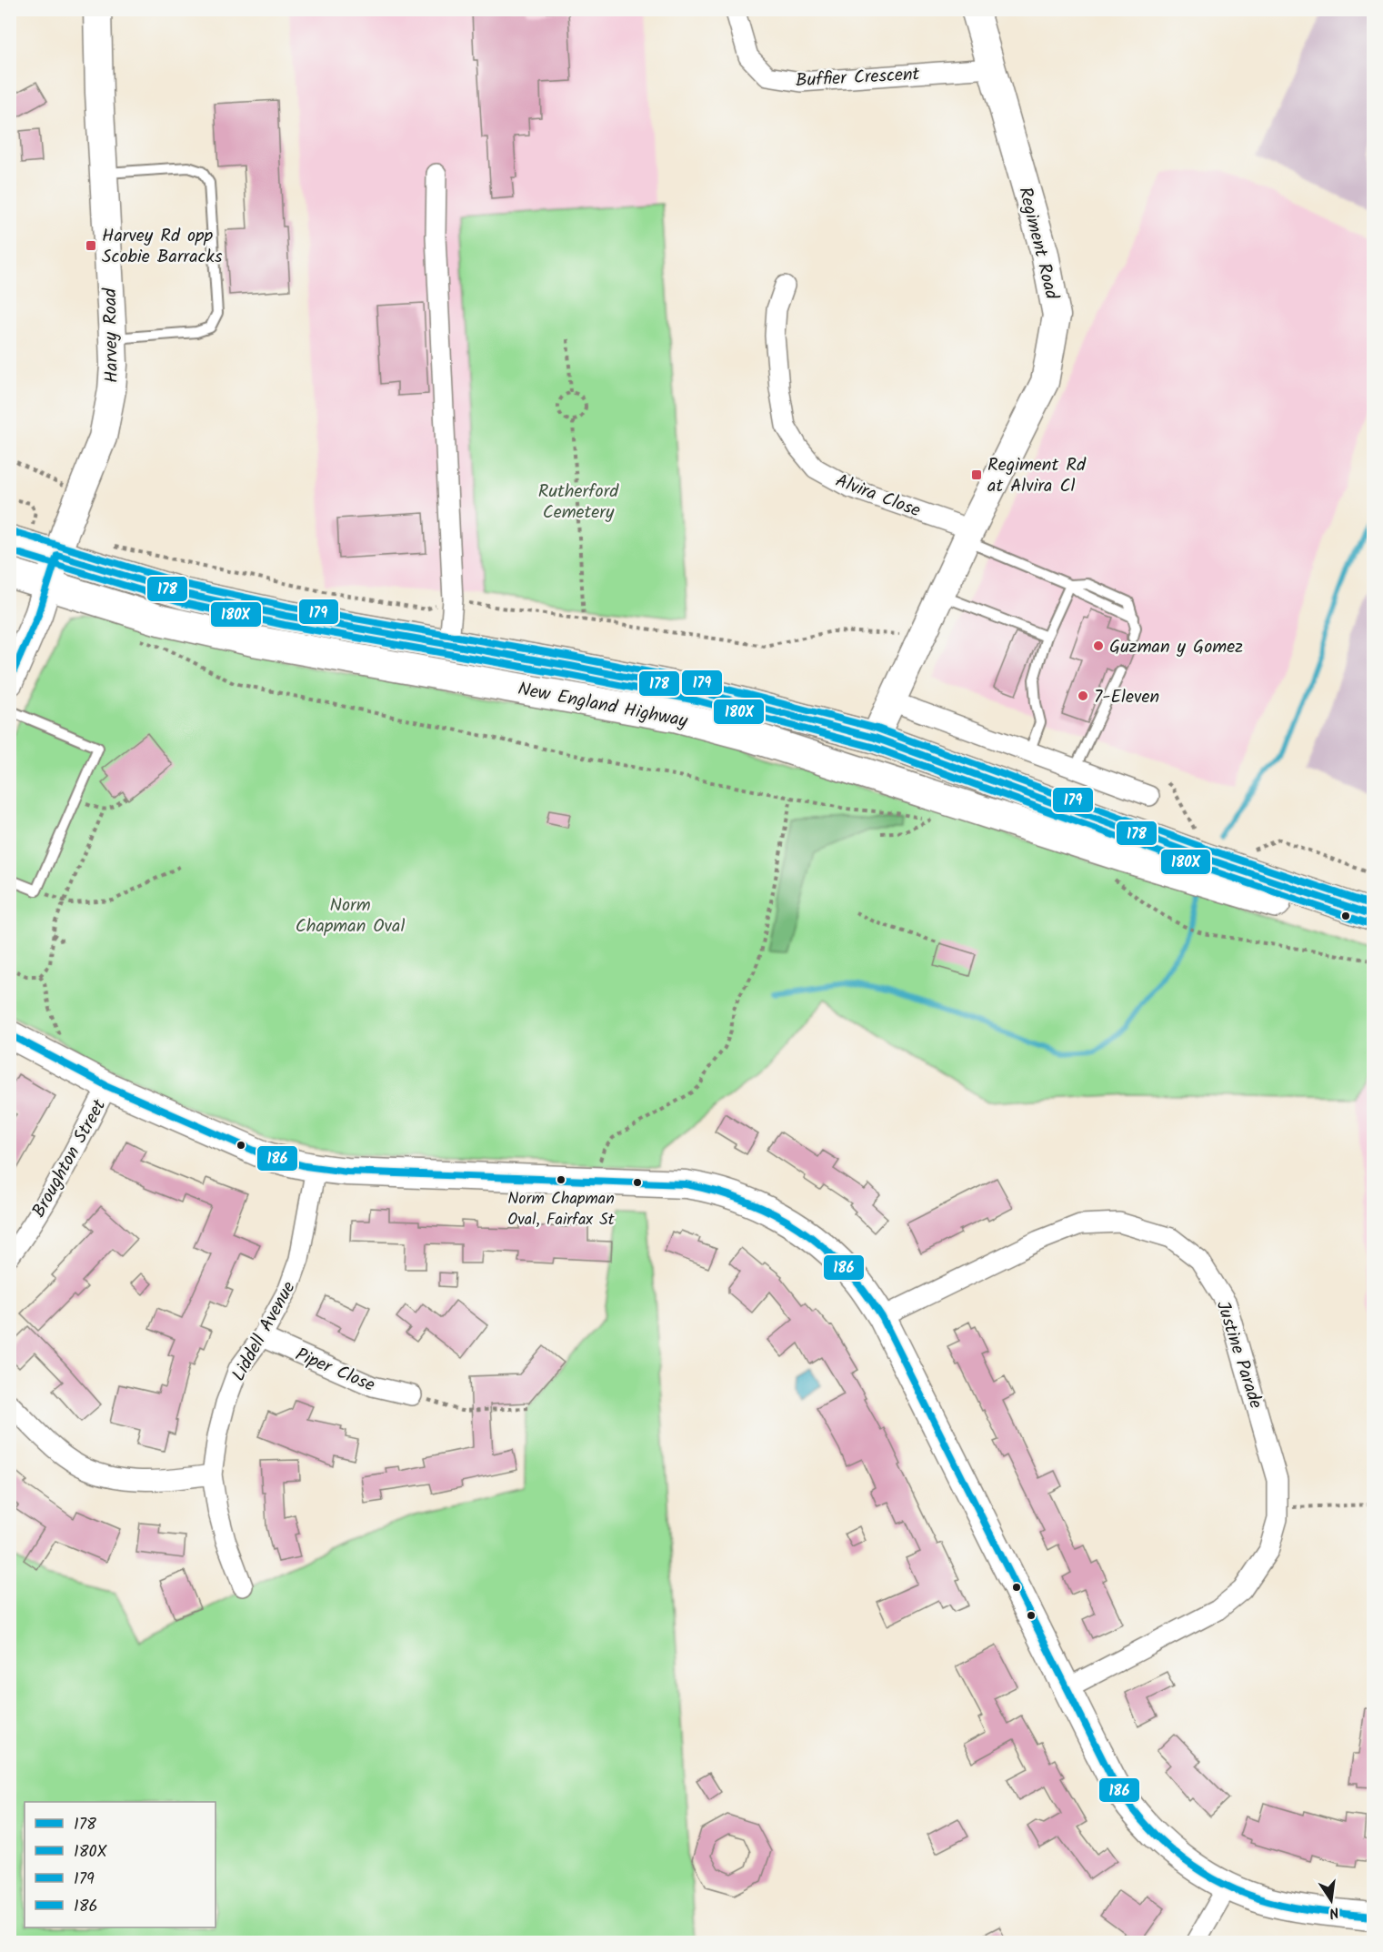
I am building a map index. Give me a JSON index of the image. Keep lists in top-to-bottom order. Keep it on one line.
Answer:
{"streets":{"highway":["New England Highway"],"street":["Buffier Crescent","Regiment Road","Harvey Road","Alvira Close","Broughton Street","Liddell Avenue","Justine Parade","Piper Close"]},"crossings":[["Buffier Crescent","Regiment Road"],["Regiment Road","Alvira Close"],["Regiment Road","New England Highway"],["Harvey Road","New England Highway"],["Liddell Avenue","Piper Close"]],"parks":["Rutherford Cemetery","Norm Chapman Oval"],"places":{"transit":["Harvey Rd opp Scobie Barracks","Regiment Rd at Alvira Cl"],"other":["Guzman y Gomez","7-Eleven","Norm Chapman Oval, Fairfax St"]},"lines":["transit line 179","transit line 180X","transit line 178","transit line 186"],"legend":["178","180X","179","186"],"north":"bottom"}
